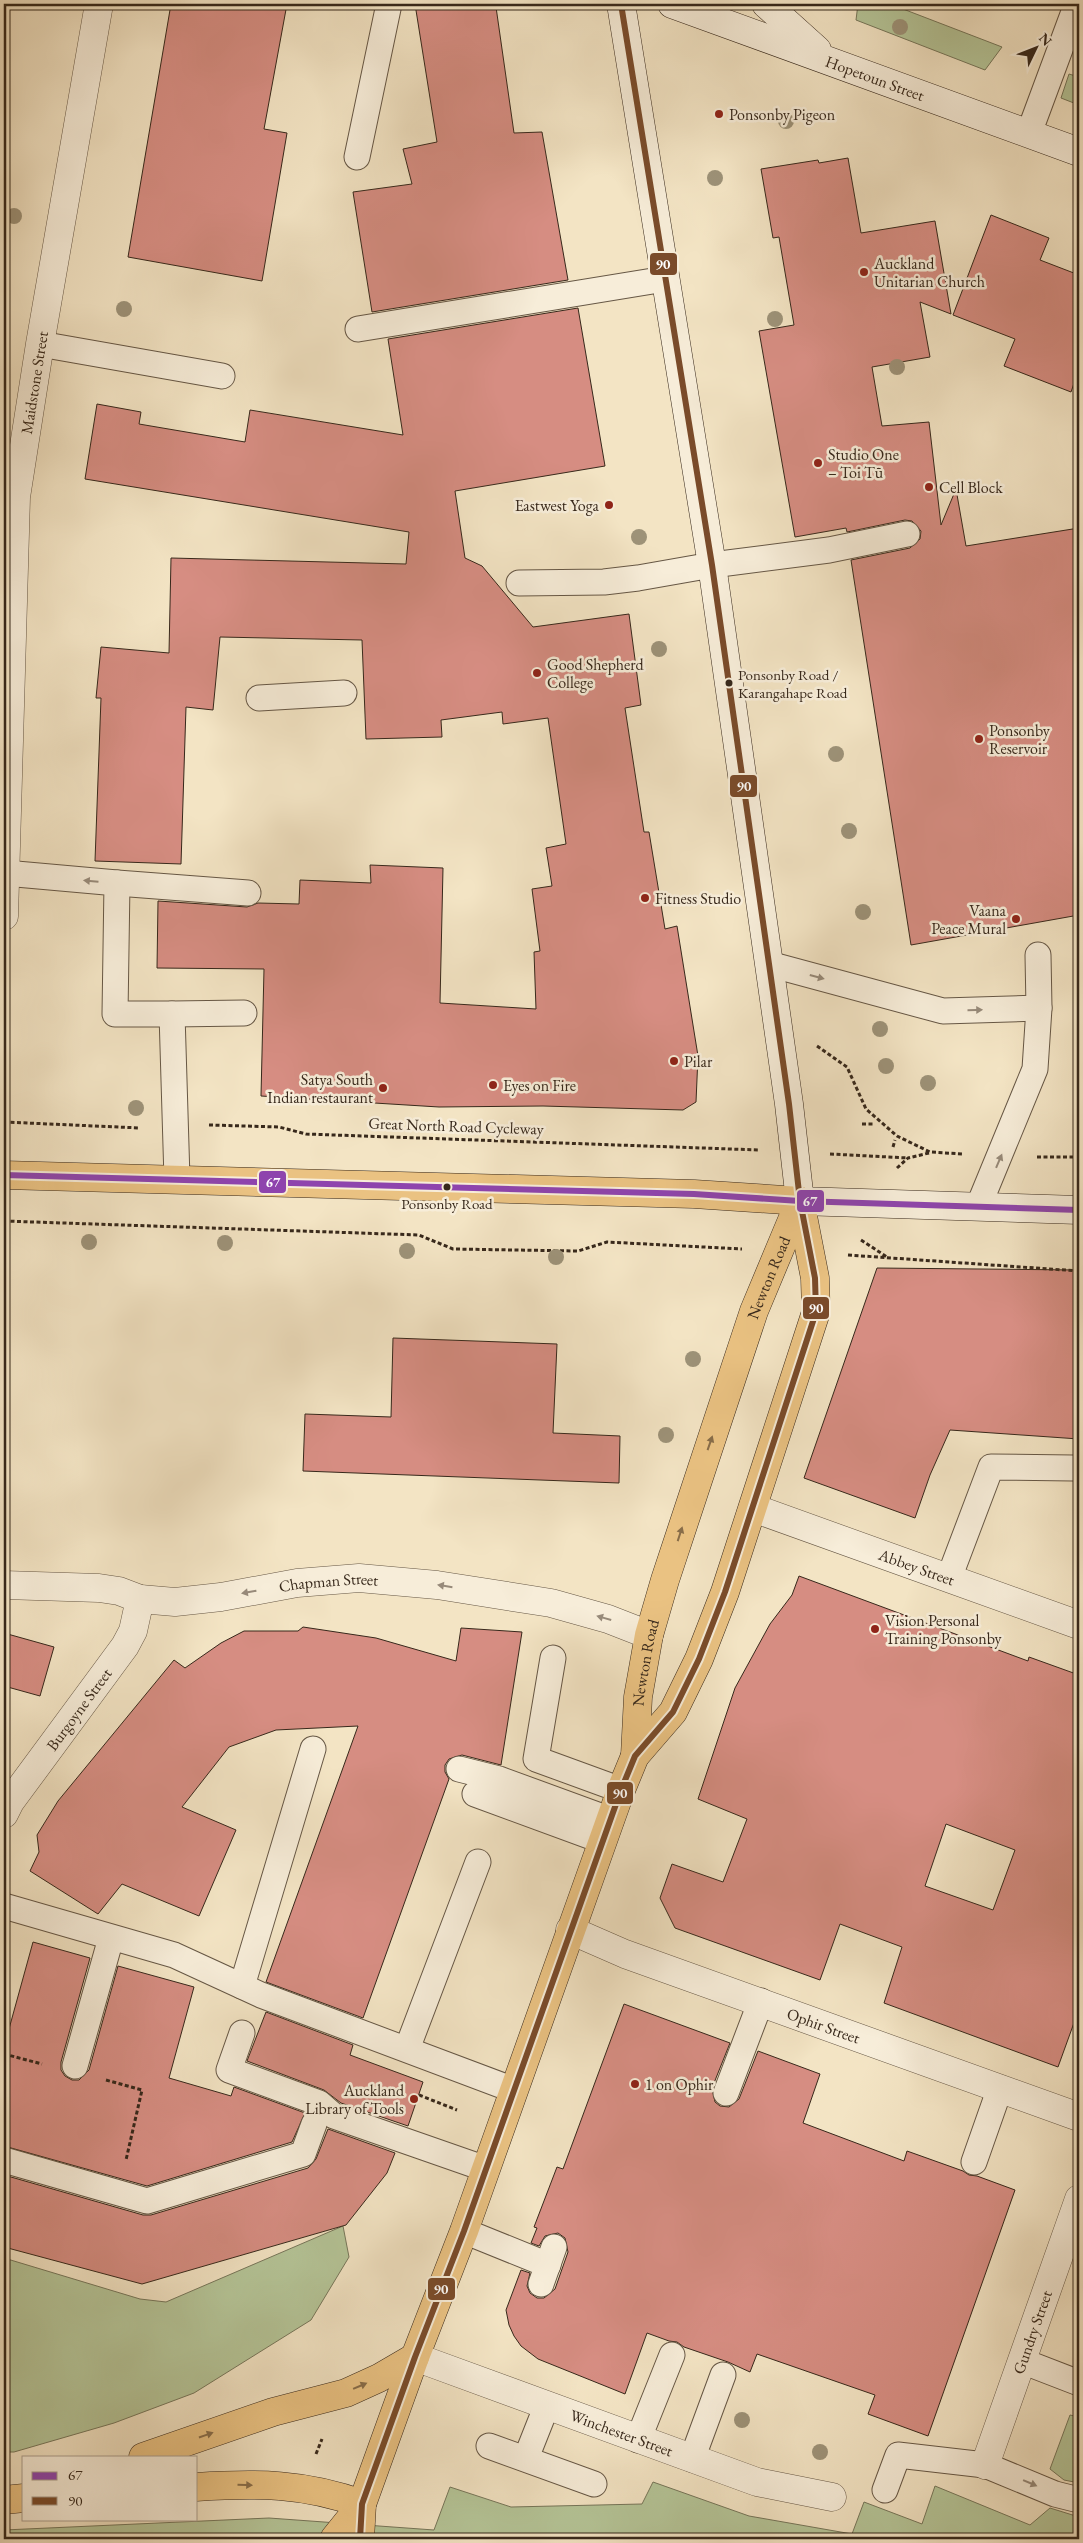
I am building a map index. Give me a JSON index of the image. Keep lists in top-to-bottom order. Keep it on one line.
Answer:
{"streets":{"main road":["Newton Road"],"street":["Hopetoun Street","Maidstone Street","Abbey Street","Chapman Street","Burgoyne Street","Ophir Street","Gundry Street","Winchester Street"],"path":["Great North Road Cycleway"]},"crossings":[["Newton Road","Abbey Street"],["Newton Road","Chapman Street"],["Newton Road","Ophir Street"],["Newton Road","Winchester Street"],["Chapman Street","Burgoyne Street"]],"one_way":["Chapman Street"],"places":["Ponsonby Pigeon","Auckland Unitarian Church","Studio One – Toi Tū","Cell Block","Eastwest Yoga","Good Shepherd College","Ponsonby Road / Karangahape Road","Ponsonby Reservoir","Fitness Studio","Vaana Peace Mural","Pilar","Eyes on Fire","Satya South Indian restaurant","Ponsonby Road","Vision Personal Training Ponsonby","1 on Ophir","Auckland Library of Tools"],"lines":["transit line 90","transit line 67"],"legend":["67","90"],"north":"top right"}
